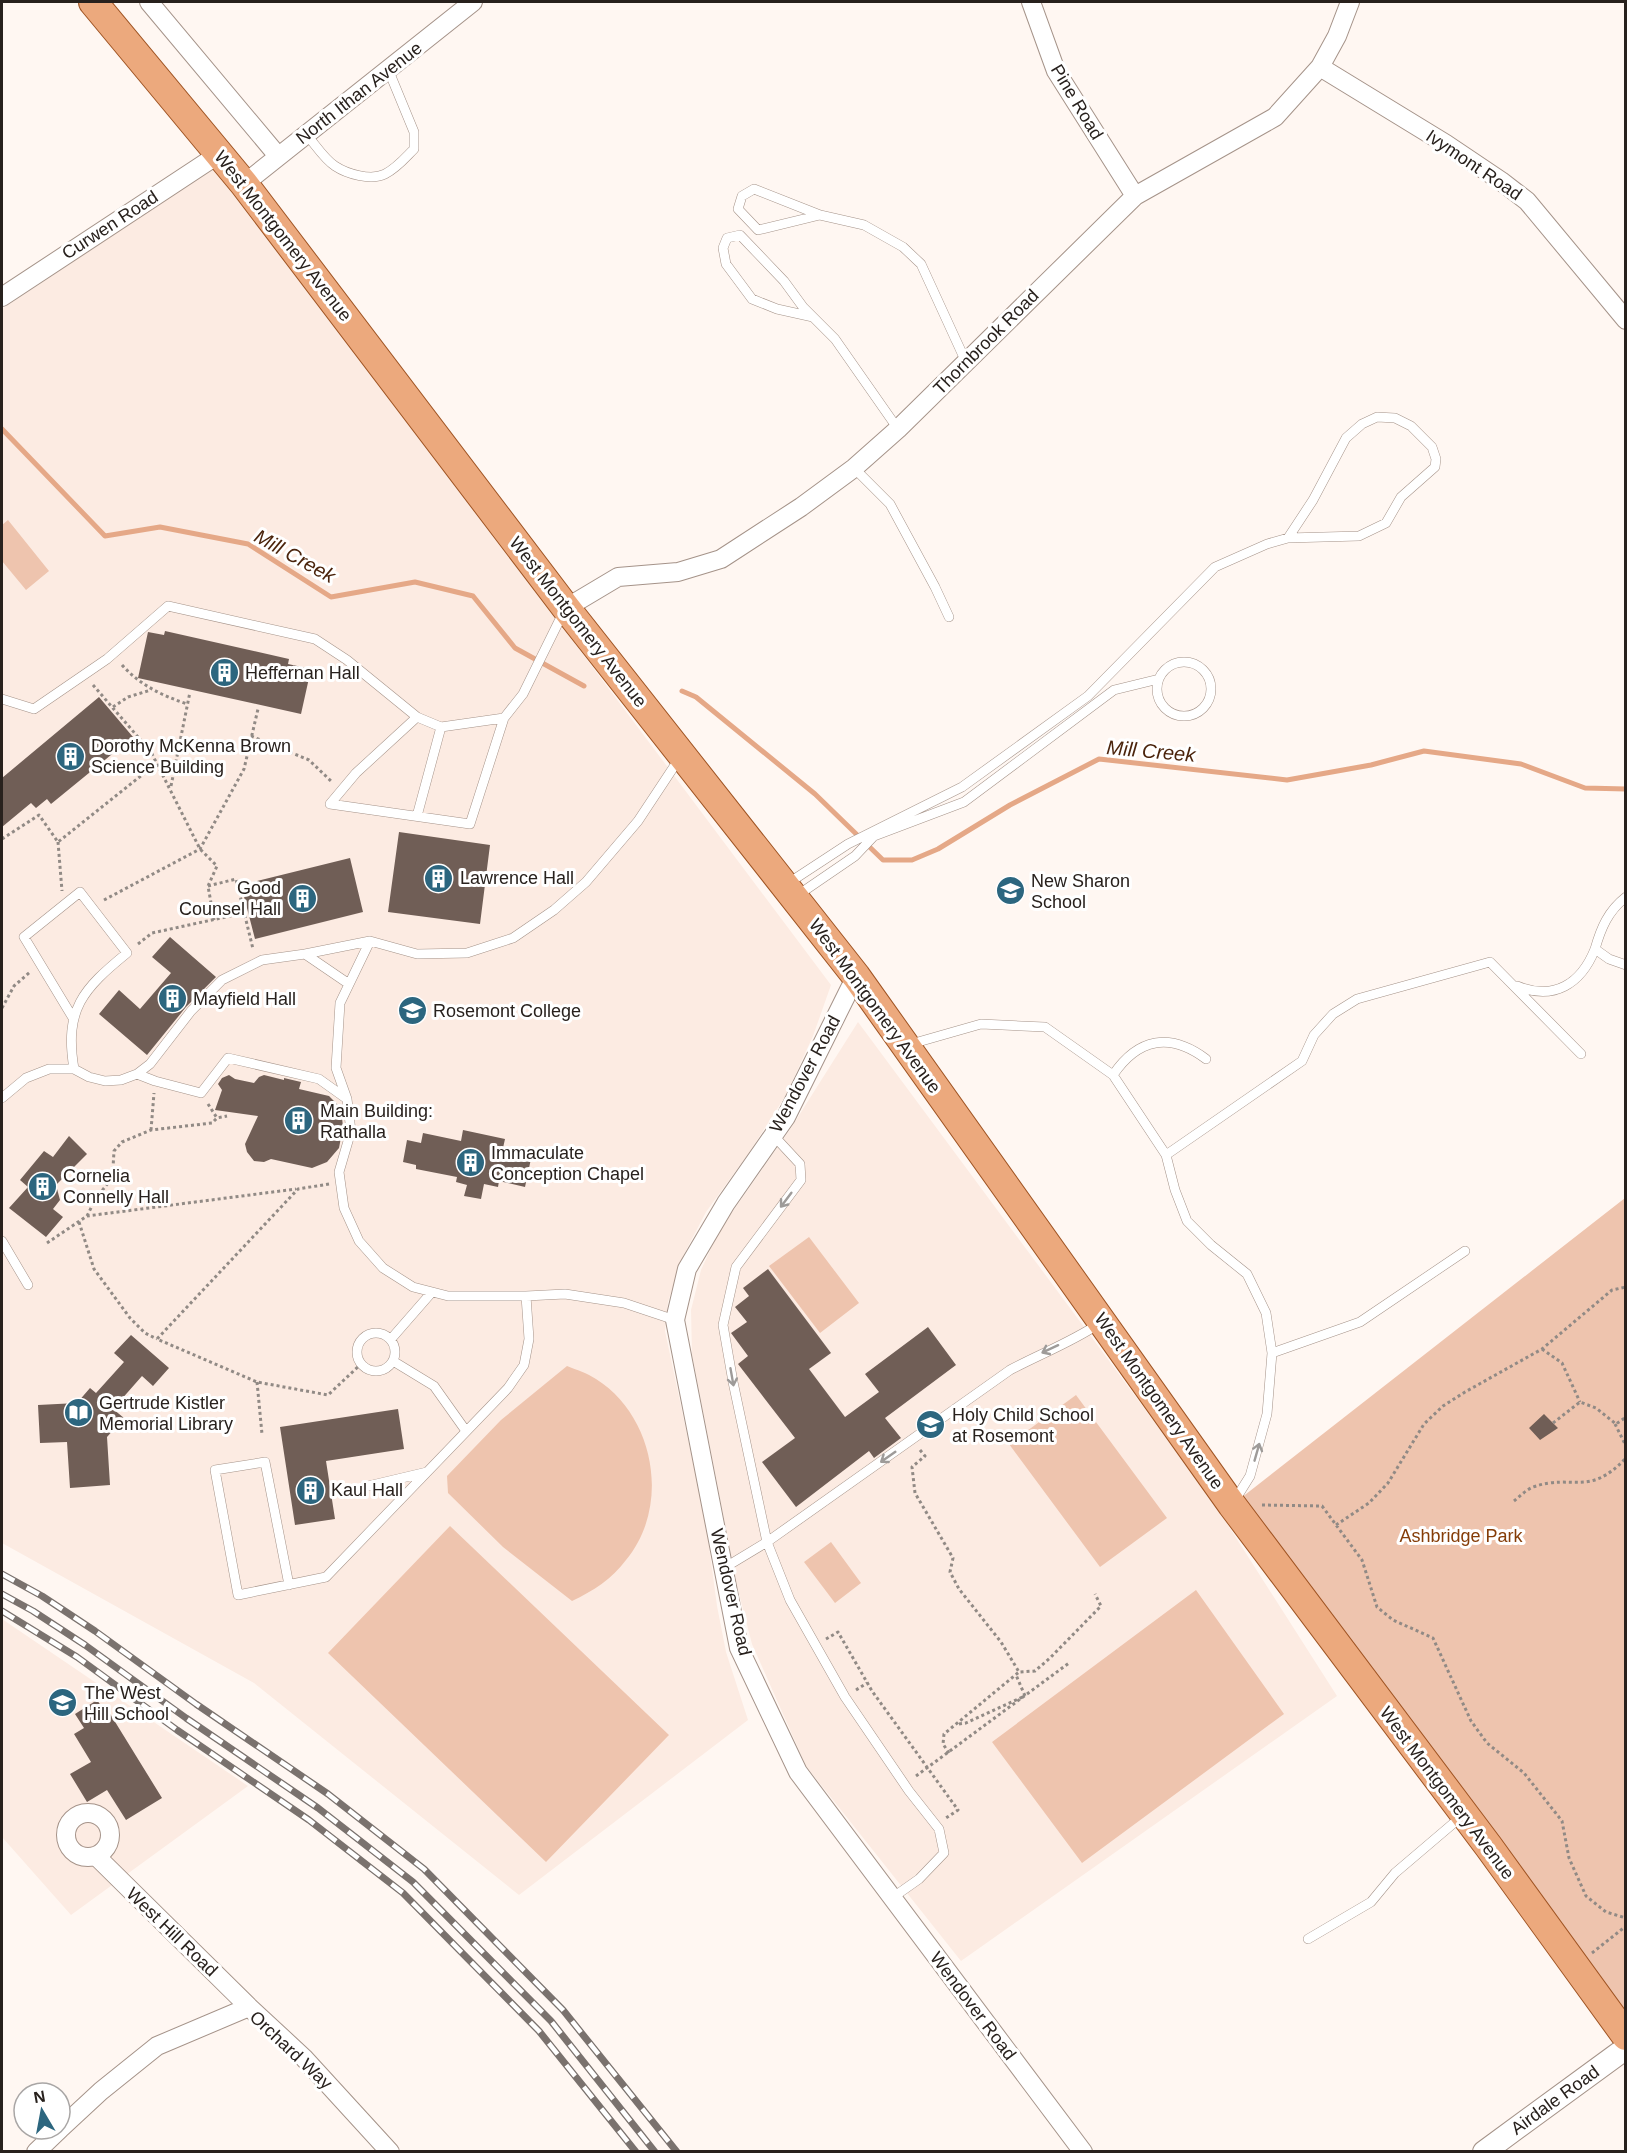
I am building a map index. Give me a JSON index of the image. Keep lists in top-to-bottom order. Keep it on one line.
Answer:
{"streets":{"main road":["West Montgomery Avenue"],"street":["North Ithan Avenue","Pine Road","Ivymont Road","Curwen Road","Thornbrook Road","Wendover Road","West Hill Road","Orchard Way","Airdale Road"]},"crossings":[["North Ithan Avenue","West Montgomery Avenue"],["Pine Road","Thornbrook Road"],["Ivymont Road","Thornbrook Road"],["Curwen Road","West Montgomery Avenue"],["West Montgomery Avenue","Thornbrook Road"],["West Montgomery Avenue","Wendover Road"],["West Hill Road","Orchard Way"]],"water":["Mill Creek"],"parks":["Ashbridge Park"],"places":{"building":["Heffernan Hall","Dorothy McKenna Brown Science Building","Lawrence Hall","Good Counsel Hall","Mayfield Hall","Main Building: Rathalla","Immaculate Conception Chapel","Cornelia Connelly Hall","Kaul Hall"],"school or university":["New Sharon School","Rosemont College","Holy Child School at Rosemont","The West Hill School"],"library":["Gertrude Kistler Memorial Library"]},"north":"top"}
